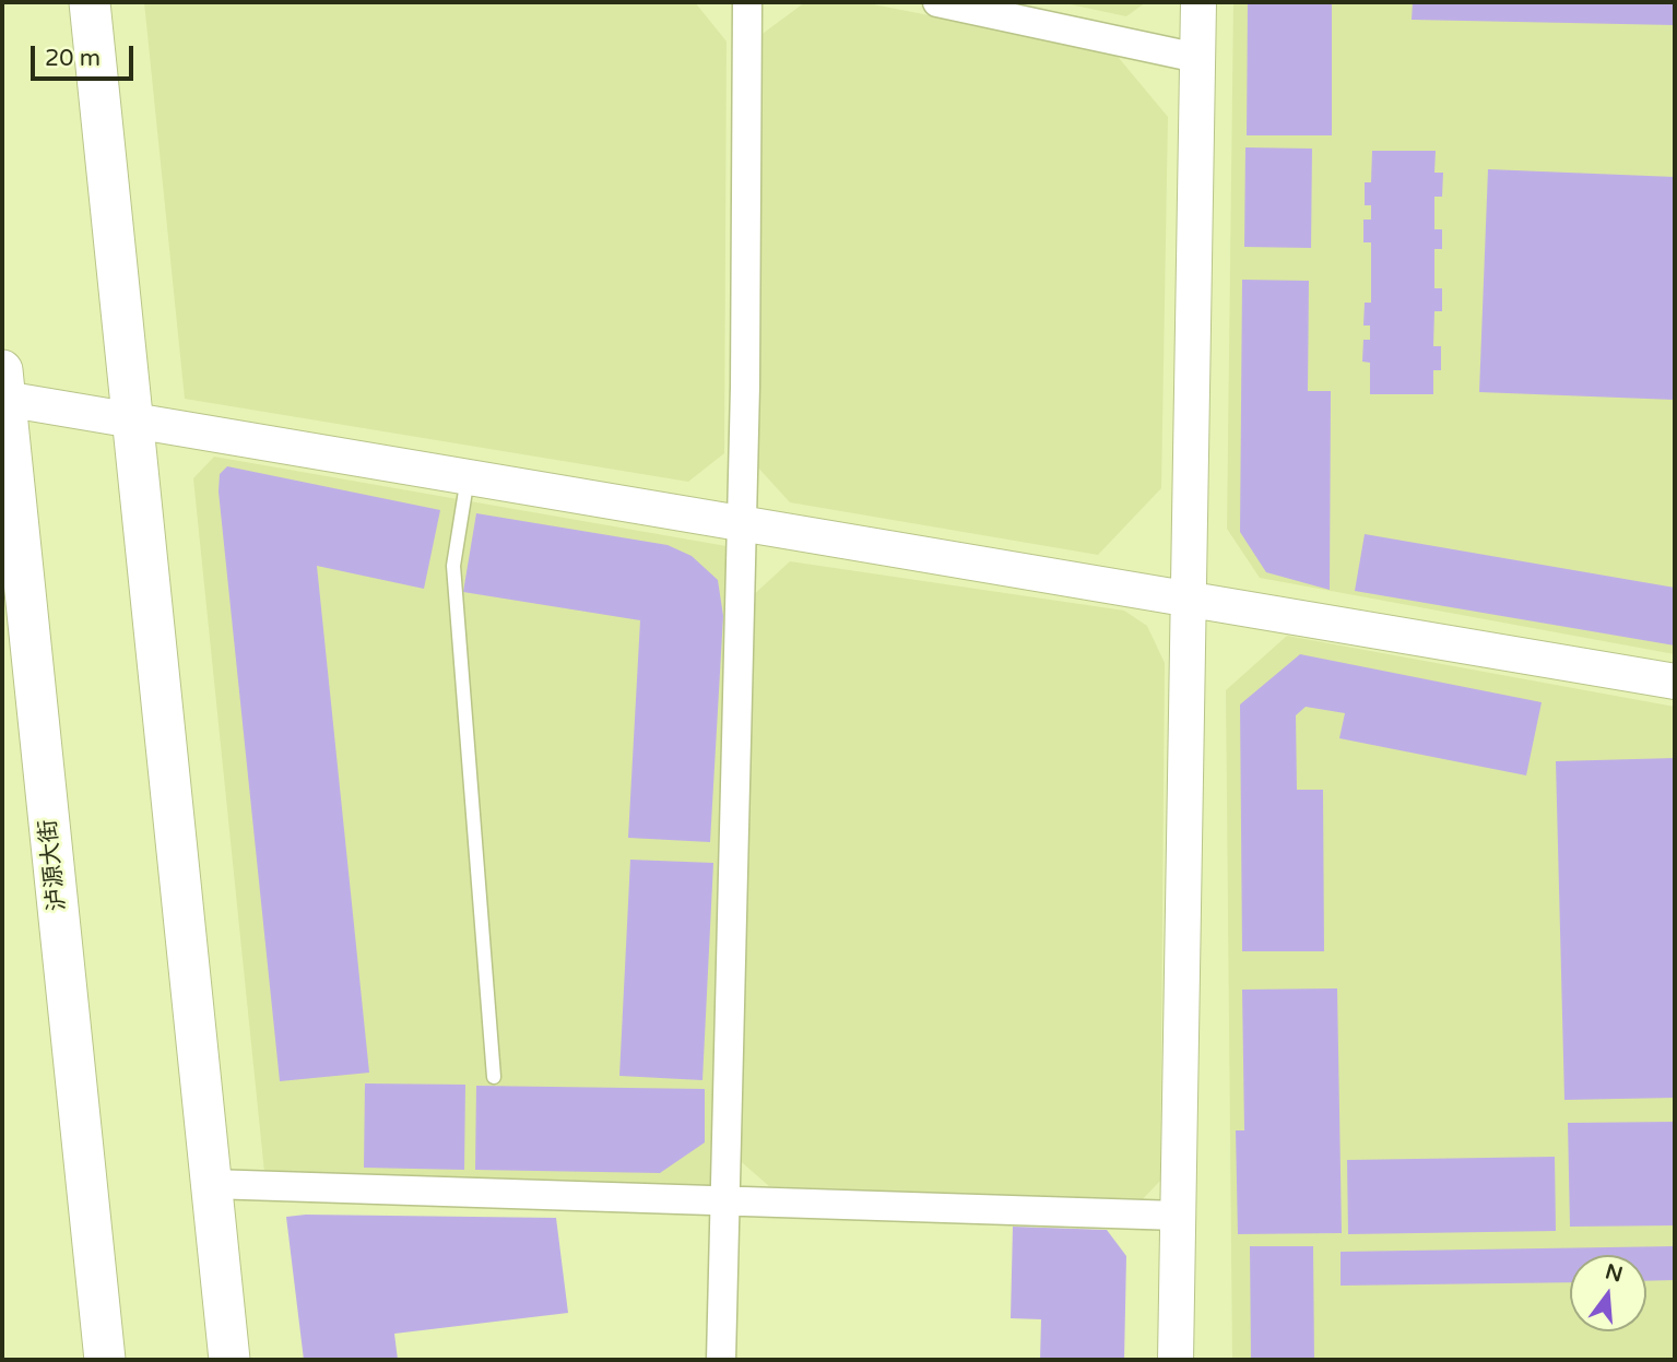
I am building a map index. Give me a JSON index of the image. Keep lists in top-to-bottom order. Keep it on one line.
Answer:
{"streets":{"main road":["泸源大街"]},"scale_bar":"20 m","north":"top"}
